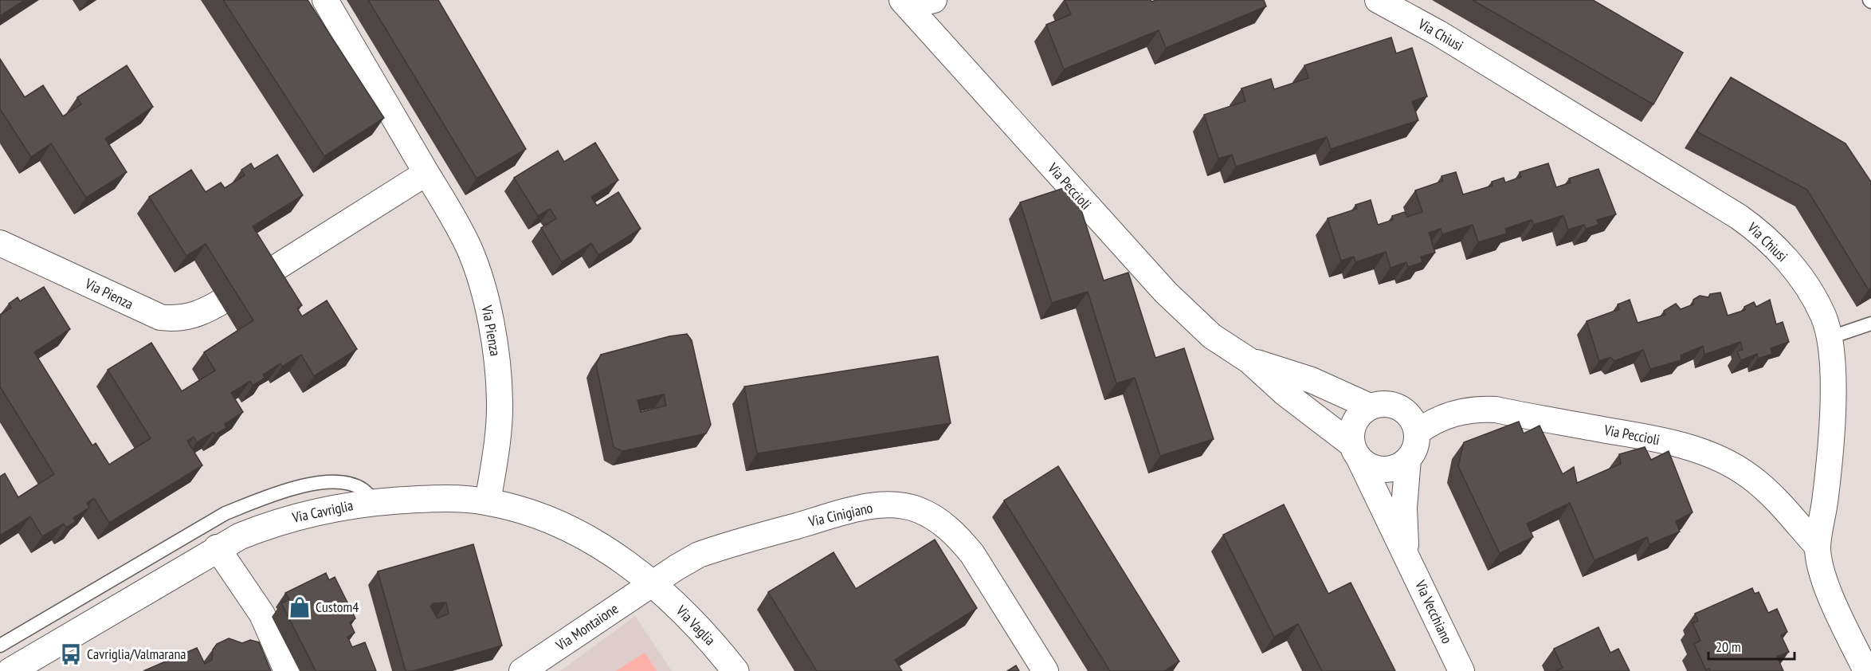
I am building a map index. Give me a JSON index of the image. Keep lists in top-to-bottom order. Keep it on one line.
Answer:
{"streets":{"street":["Via Chiusi","Via Peccioli","Via Pienza","Via Cavriglia","Via Cinigiano","Via Vecchiano","Via Vaglia","Via Montaione"]},"crossings":[["Via Chiusi","Via Peccioli"],["Via Peccioli","Via Vecchiano"],["Via Pienza","Via Cavriglia"],["Via Cavriglia","Via Cinigiano"],["Via Cavriglia","Via Vaglia"],["Via Cavriglia","Via Montaione"],["Via Cinigiano","Via Vaglia"],["Via Cinigiano","Via Montaione"],["Via Vaglia","Via Montaione"]],"places":{"shop":["Custom4"],"bus stop":["Cavriglia/Valmarana"]},"scale_bar":"20 m"}
